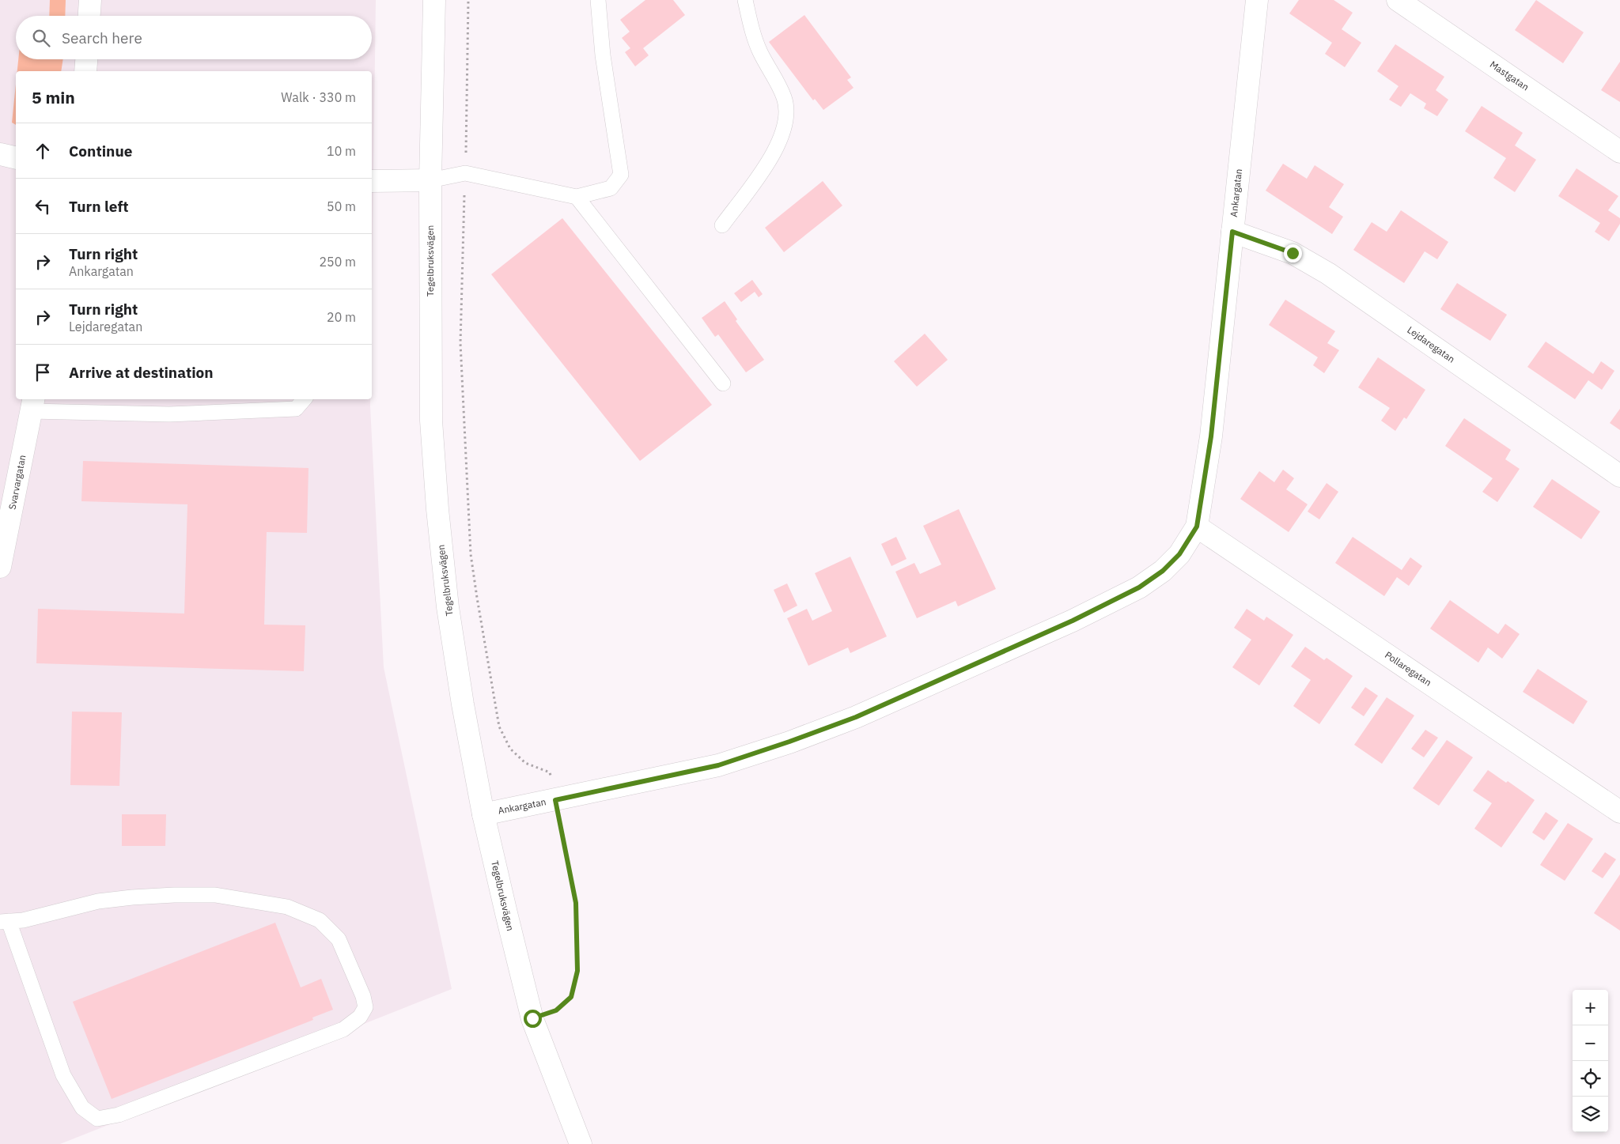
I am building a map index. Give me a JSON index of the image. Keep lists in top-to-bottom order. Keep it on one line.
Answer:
{"streets":{"street":["Mastgatan","Ankargatan","Tegelbruksvägen","Lejdaregatan","Svarvargatan","Pollaregatan"]},"crossings":[["Ankargatan","Tegelbruksvägen"],["Ankargatan","Lejdaregatan"],["Ankargatan","Pollaregatan"]],"page":{"search":"Search here","heading":["5 min","Walk · 330 m"],"list":[["Continue","10 m"],["Turn left","50 m"],["Turn right","Ankargatan","250 m"],["Turn right","Lejdaregatan","20 m"],"Arrive at destination"],"map_buttons":["+","−"]}}
